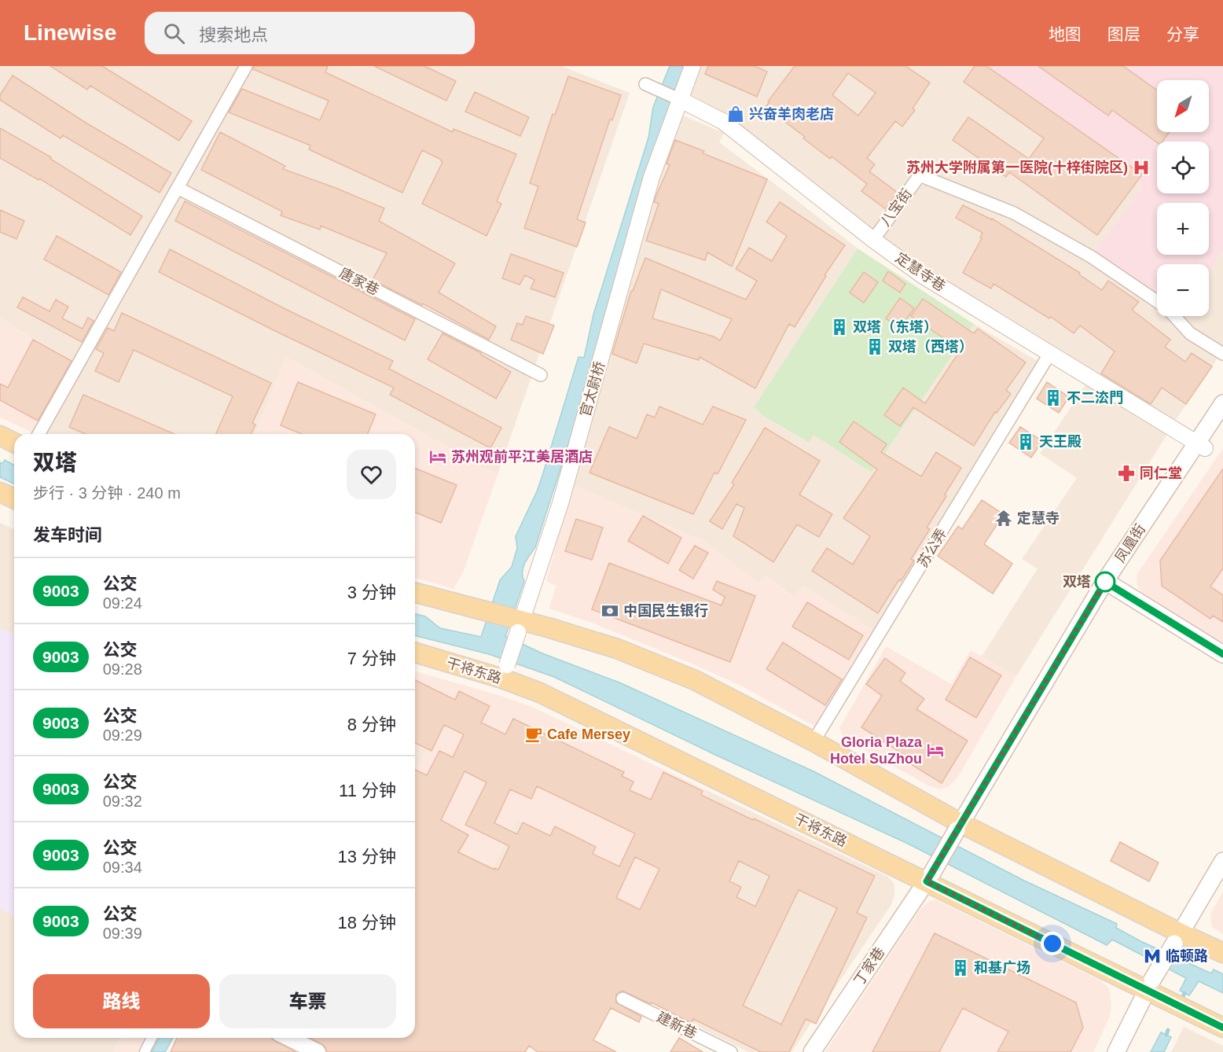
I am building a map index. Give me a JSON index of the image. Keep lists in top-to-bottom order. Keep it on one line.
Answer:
{"streets":{"main road":["凤凰街","干将东路","丁家巷"],"street":["八宝街","定慧寺巷","唐家巷","官太尉桥","苏公弄","建新巷"]},"crossings":[["八宝街","定慧寺巷"],["定慧寺巷","官太尉桥"],["定慧寺巷","凤凰街"],["定慧寺巷","苏公弄"],["官太尉桥","干将东路"],["凤凰街","干将东路"],["凤凰街","丁家巷"],["干将东路","丁家巷"]],"places":{"shop":["兴奋羊肉老店"],"hospital":["苏州大学附属第一医院(十梓街院区)"],"building":["双塔（东塔）","双塔（西塔）","不二㳒門","天王殿","和基广场"],"hotel":["苏州观前平江美居酒店","Gloria Plaza Hotel SuZhou"],"pharmacy":["同仁堂"],"temple":["定慧寺"],"other":["双塔"],"bank":["中国民生银行"],"cafe":["Cafe Mersey"],"metro station":["临顿路"]},"lines":["bus line 9003"],"north":"bottom left","page":{"header":"Linewise","search":"搜索地点","nav":["地图","图层","分享"],"map_buttons":["+","−"],"heading":[["双塔","步行 · 3 分钟 · 240 m"],"发车时间"],"list":[{"mark":"9003","name":"公交","note":"09:24","value":"3 分钟"},{"mark":"9003","name":"公交","note":"09:28","value":"7 分钟"},{"mark":"9003","name":"公交","note":"09:29","value":"8 分钟"},{"mark":"9003","name":"公交","note":"09:32","value":"11 分钟"},{"mark":"9003","name":"公交","note":"09:34","value":"13 分钟"},{"mark":"9003","name":"公交","note":"09:39","value":"18 分钟"}],"buttons":["路线","车票"]}}
